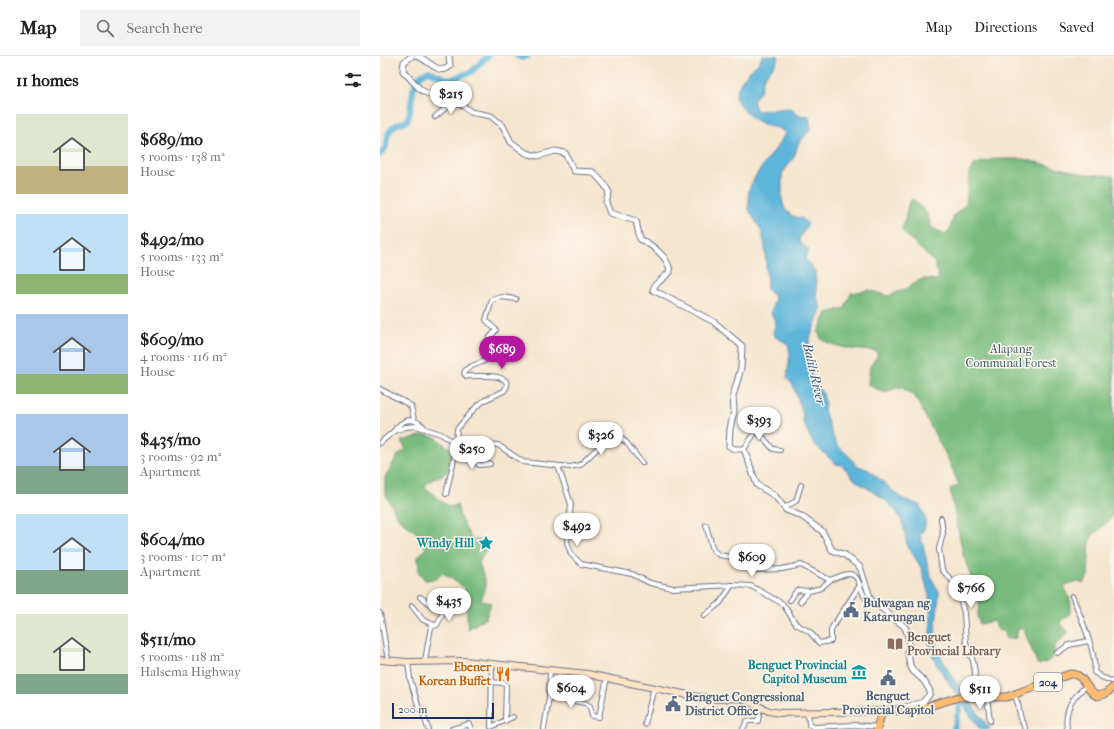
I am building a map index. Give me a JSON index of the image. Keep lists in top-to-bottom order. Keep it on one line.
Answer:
{"streets":{"highway":["204"]},"water":["Balili River"],"parks":["Alapang Communal Forest"],"places":{"place":["Windy Hill"],"public building":["Bulwagan ng Katarungan","Benguet Provincial Capitol","Benguet Congressional District Office"],"library":["Benguet Provincial Library"],"museum":["Benguet Provincial Capitol Museum"],"restaurant":["Ebener Korean Buffet"]},"scale_bar":"200 m","page":{"header":"Map","search":"Search here","nav":["Map","Directions","Saved"],"heading":"11 homes","price":["$215","$689","$393","$326","$250","$492","$609","$766","$435","$604","$511"],"list":[{"name":"$689/mo","note":"5 rooms · 138 m² · House"},{"name":"$492/mo","note":"5 rooms · 133 m² · House"},{"name":"$609/mo","note":"4 rooms · 116 m² · House"},{"name":"$435/mo","note":"3 rooms · 92 m² · Apartment"},{"name":"$604/mo","note":"3 rooms · 107 m² · Apartment"},{"name":"$511/mo","note":"5 rooms · 118 m² · Halsema Highway"}],"scale":"200 m"}}
